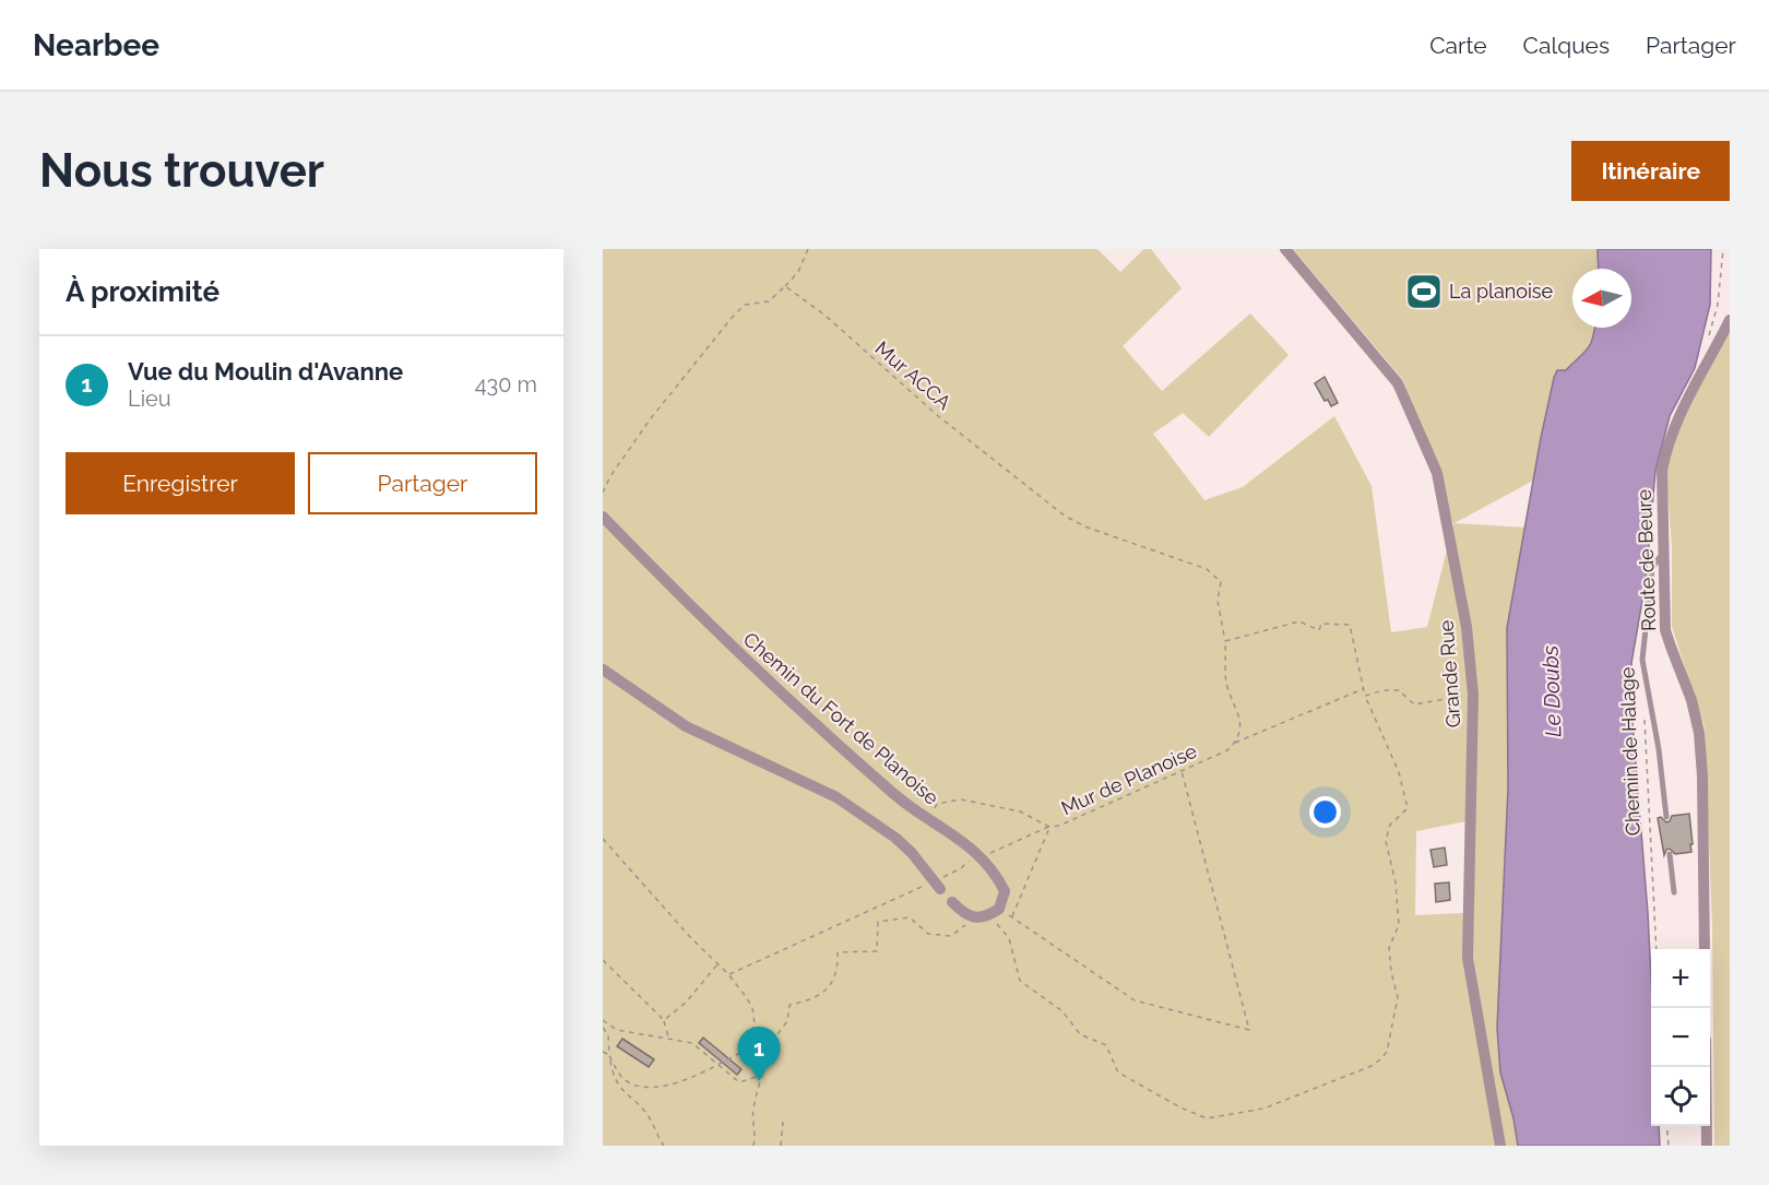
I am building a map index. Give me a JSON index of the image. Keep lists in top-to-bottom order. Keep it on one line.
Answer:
{"streets":{"street":["Route de Beure","Grande Rue","Chemin du Fort de Planoise"],"lane":["Chemin de Halage"],"path":["Mur ACCA","Mur de Planoise"]},"crossings":[["Route de Beure","Chemin de Halage"],["Chemin du Fort de Planoise","Mur de Planoise"]],"water":["Le Doubs"],"places":{"sports":["La planoise"]},"north":"left","page":{"header":"Nearbee","nav":["Carte","Calques","Partager"],"buttons":["Itinéraire",["Enregistrer","Partager"]],"title":"Nous trouver","heading":"À proximité","list":[{"mark":"1","name":"Vue du Moulin d'Avanne","note":"Lieu","value":"430 m"}],"map_buttons":["+","−"],"pins":"1"}}
